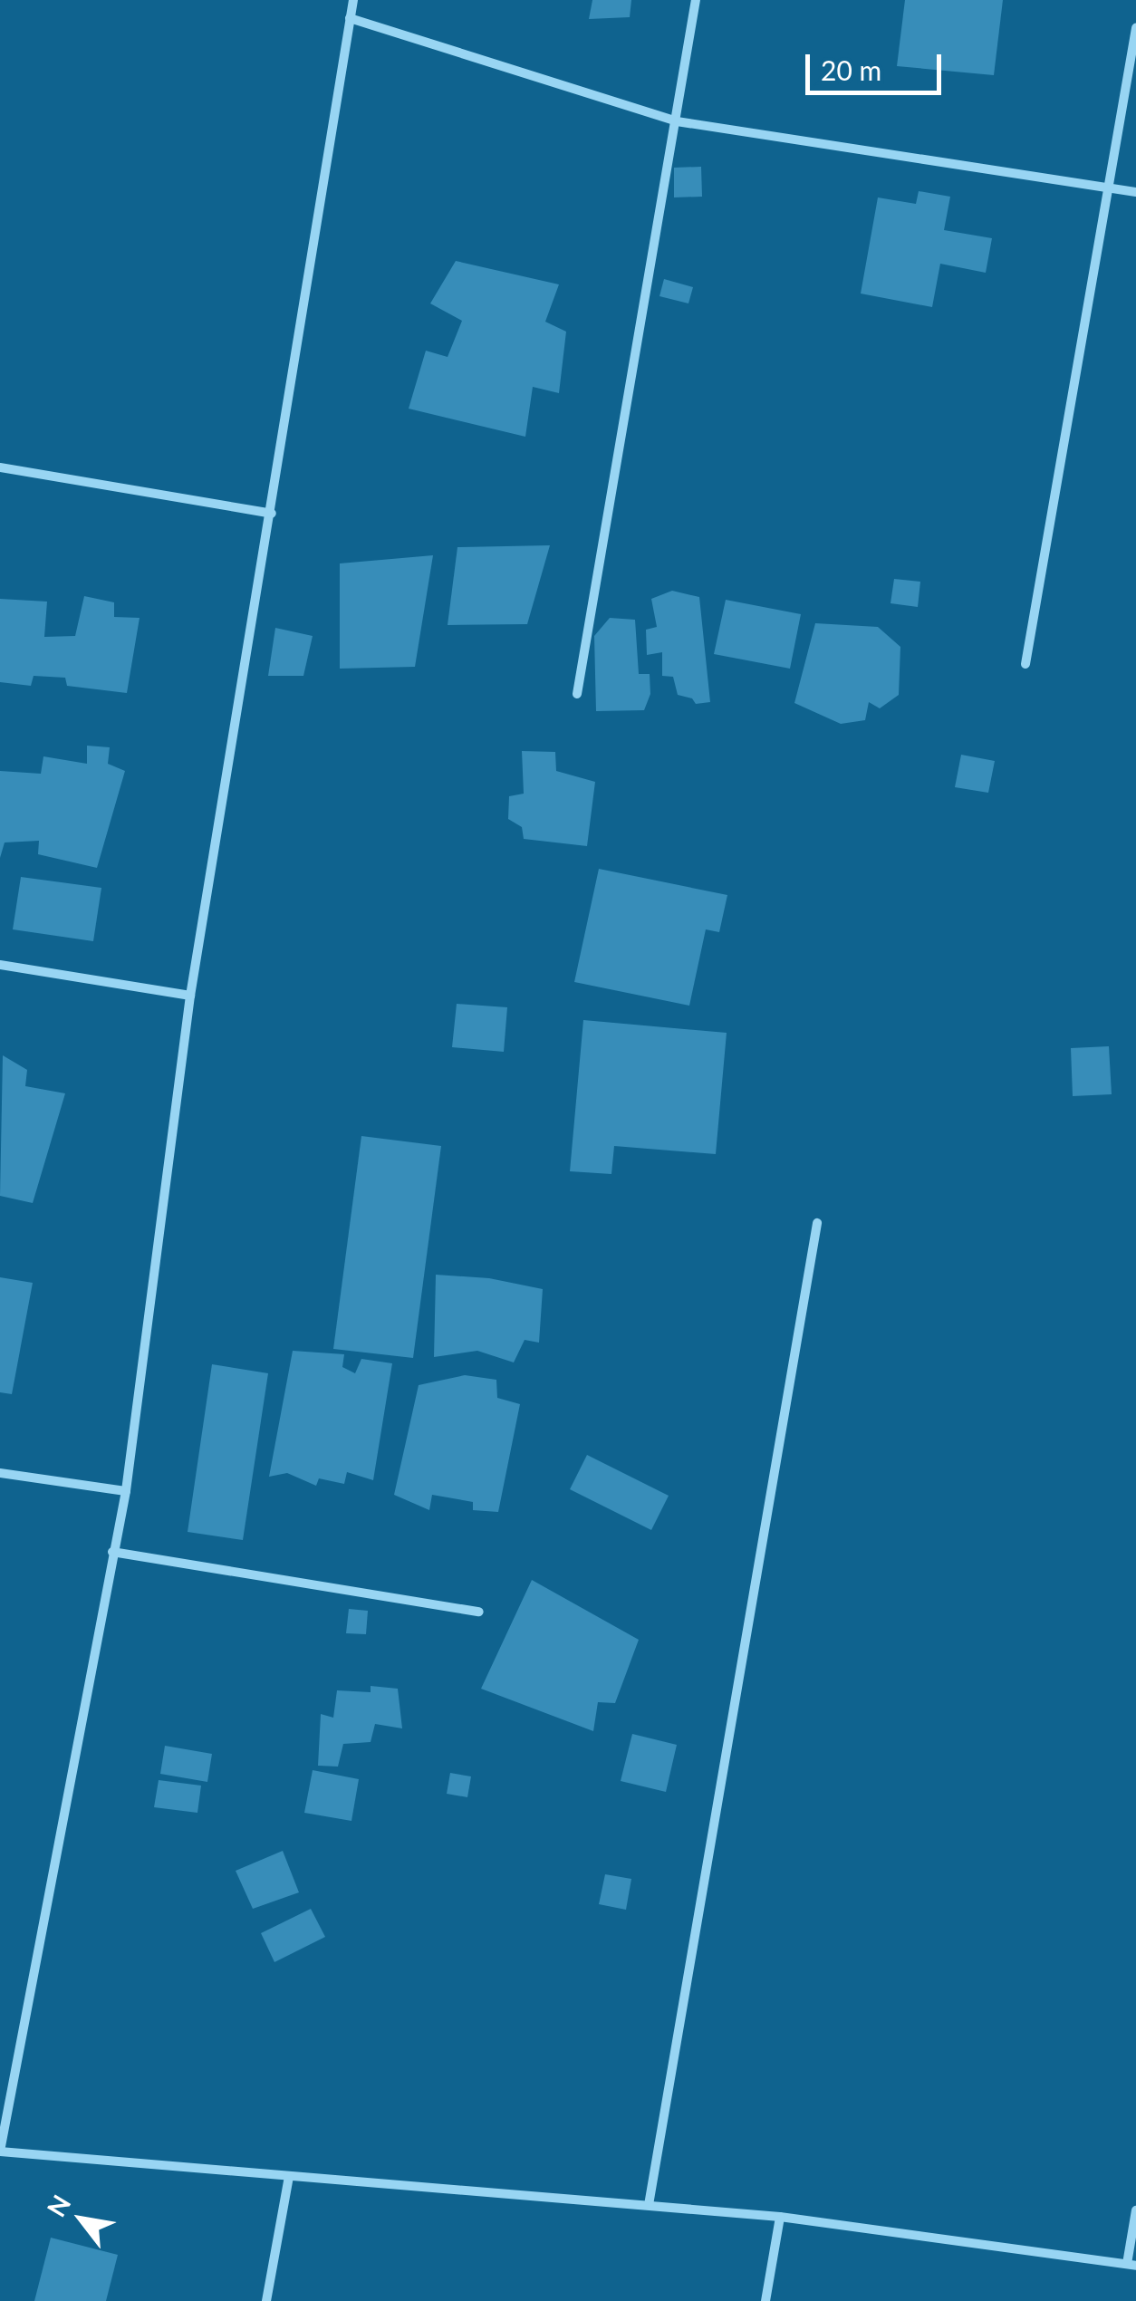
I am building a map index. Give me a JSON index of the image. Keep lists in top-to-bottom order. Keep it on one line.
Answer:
{"scale_bar":"20 m","north":"top left"}
